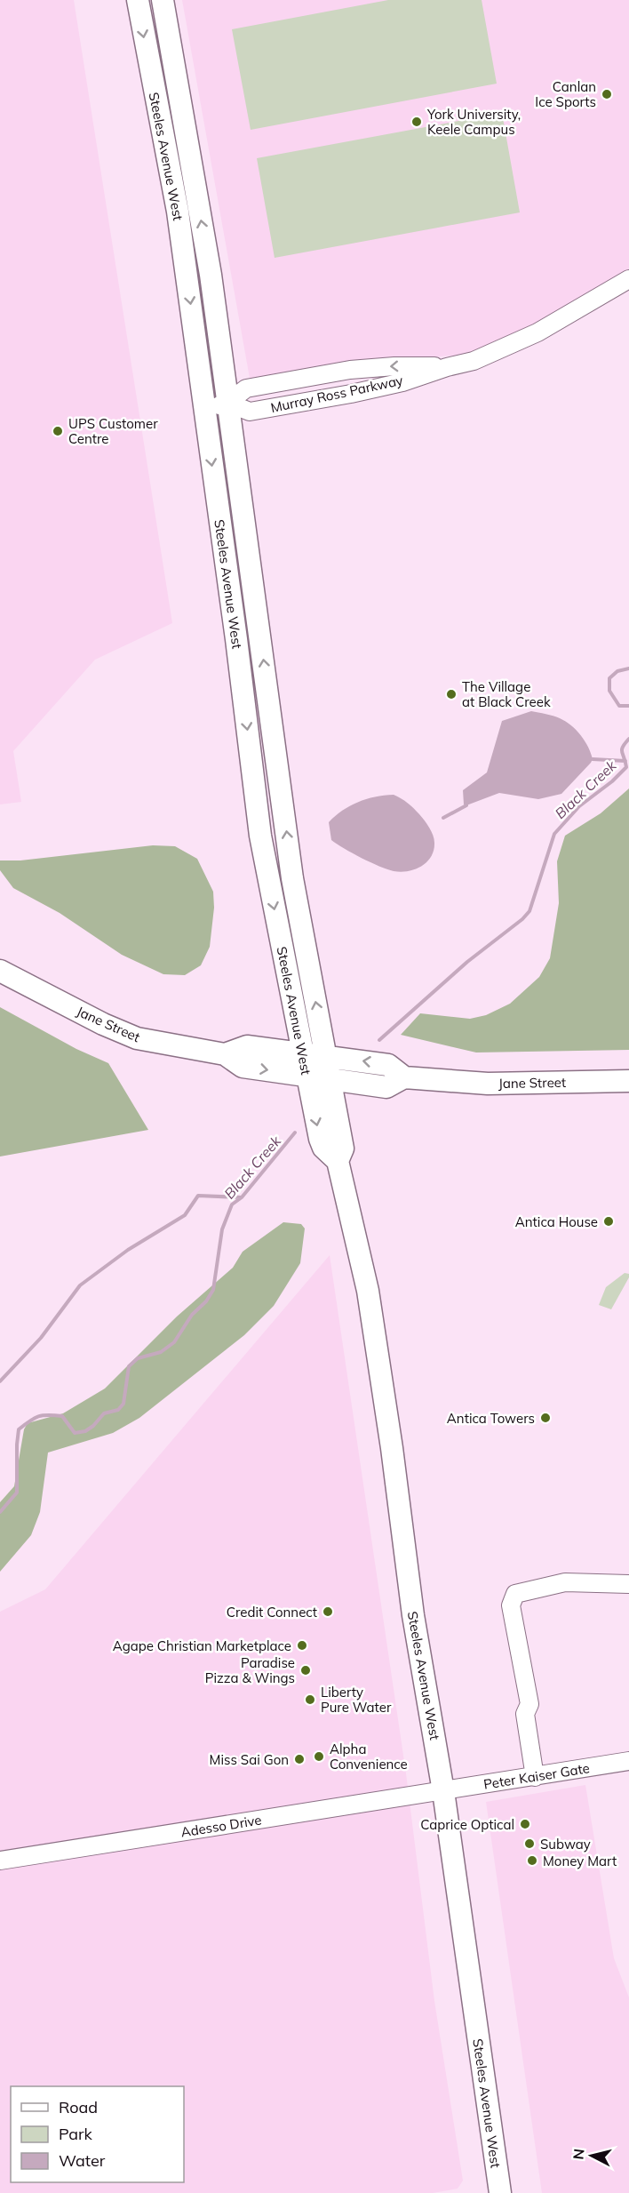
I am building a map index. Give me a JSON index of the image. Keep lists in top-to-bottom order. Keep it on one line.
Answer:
{"streets":{"main road":["Steeles Avenue West","Jane Street"],"street":["Murray Ross Parkway","Peter Kaiser Gate","Adesso Drive"]},"crossings":[["Steeles Avenue West","Murray Ross Parkway"],["Steeles Avenue West","Jane Street"],["Steeles Avenue West","Peter Kaiser Gate"],["Steeles Avenue West","Adesso Drive"],["Peter Kaiser Gate","Adesso Drive"]],"water":["Black Creek"],"places":["Canlan Ice Sports","York University, Keele Campus","UPS Customer Centre","The Village at Black Creek","Antica House","Antica Towers","Credit Connect","Agape Christian Marketplace","Paradise Pizza & Wings","Liberty Pure Water","Alpha Convenience","Miss Sai Gon","Caprice Optical","Subway","Money Mart"],"legend":["Road","Park","Water"],"north":"left"}
